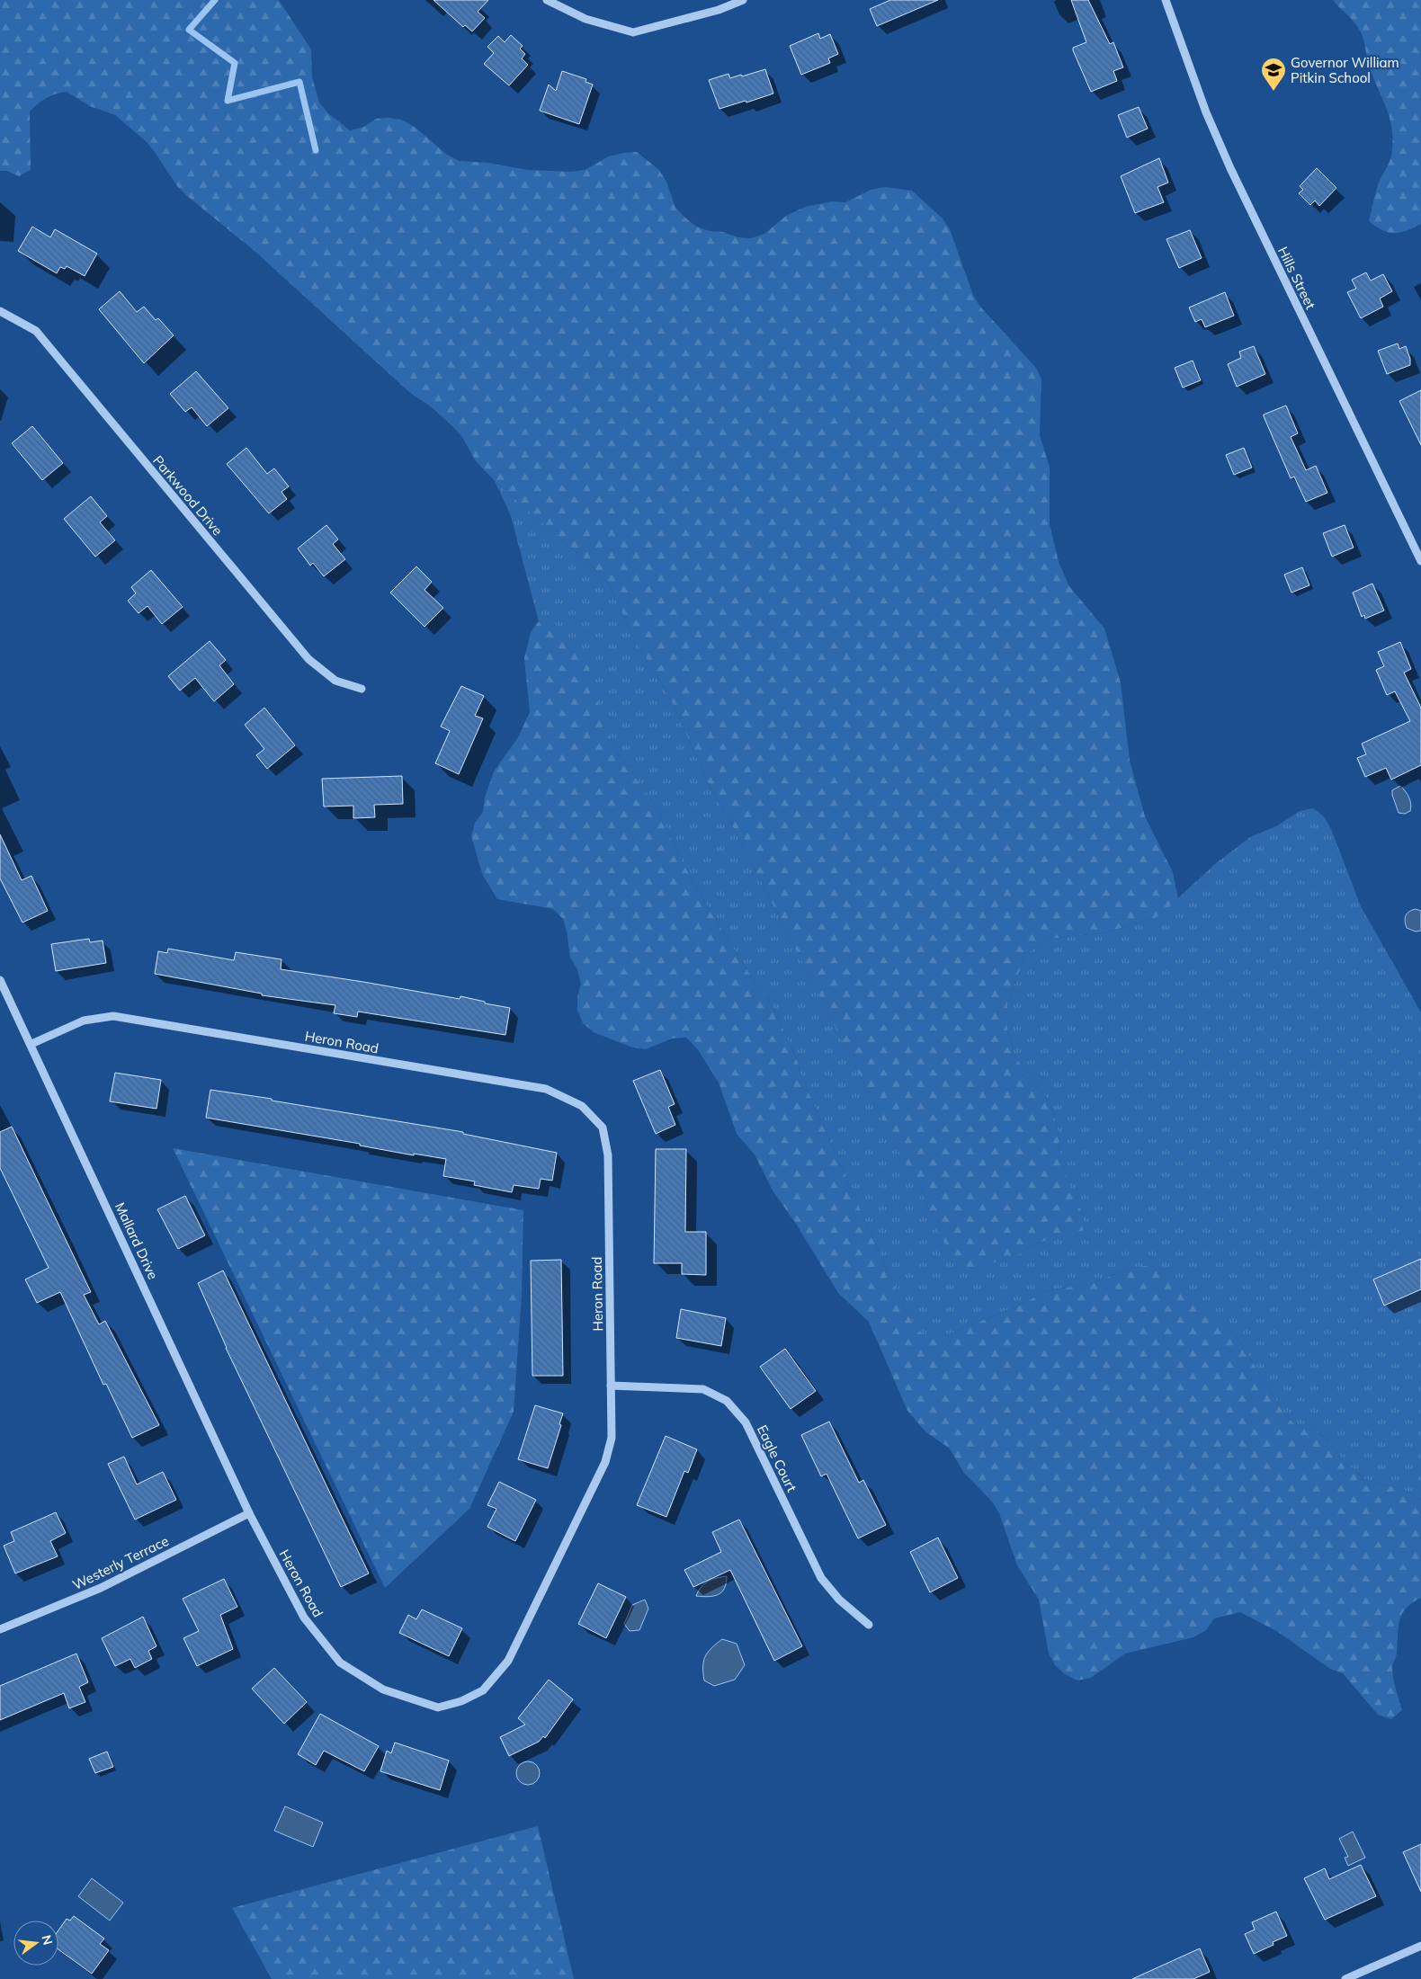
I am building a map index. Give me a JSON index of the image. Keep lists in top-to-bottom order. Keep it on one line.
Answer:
{"streets":{"street":["Hills Street","Parkwood Drive","Heron Road","Mallard Drive","Eagle Court","Westerly Terrace"]},"crossings":[["Heron Road","Mallard Drive"],["Heron Road","Eagle Court"],["Heron Road","Westerly Terrace"],["Mallard Drive","Westerly Terrace"]],"places":{"school or university":["Governor William Pitkin School"]},"north":"right"}
